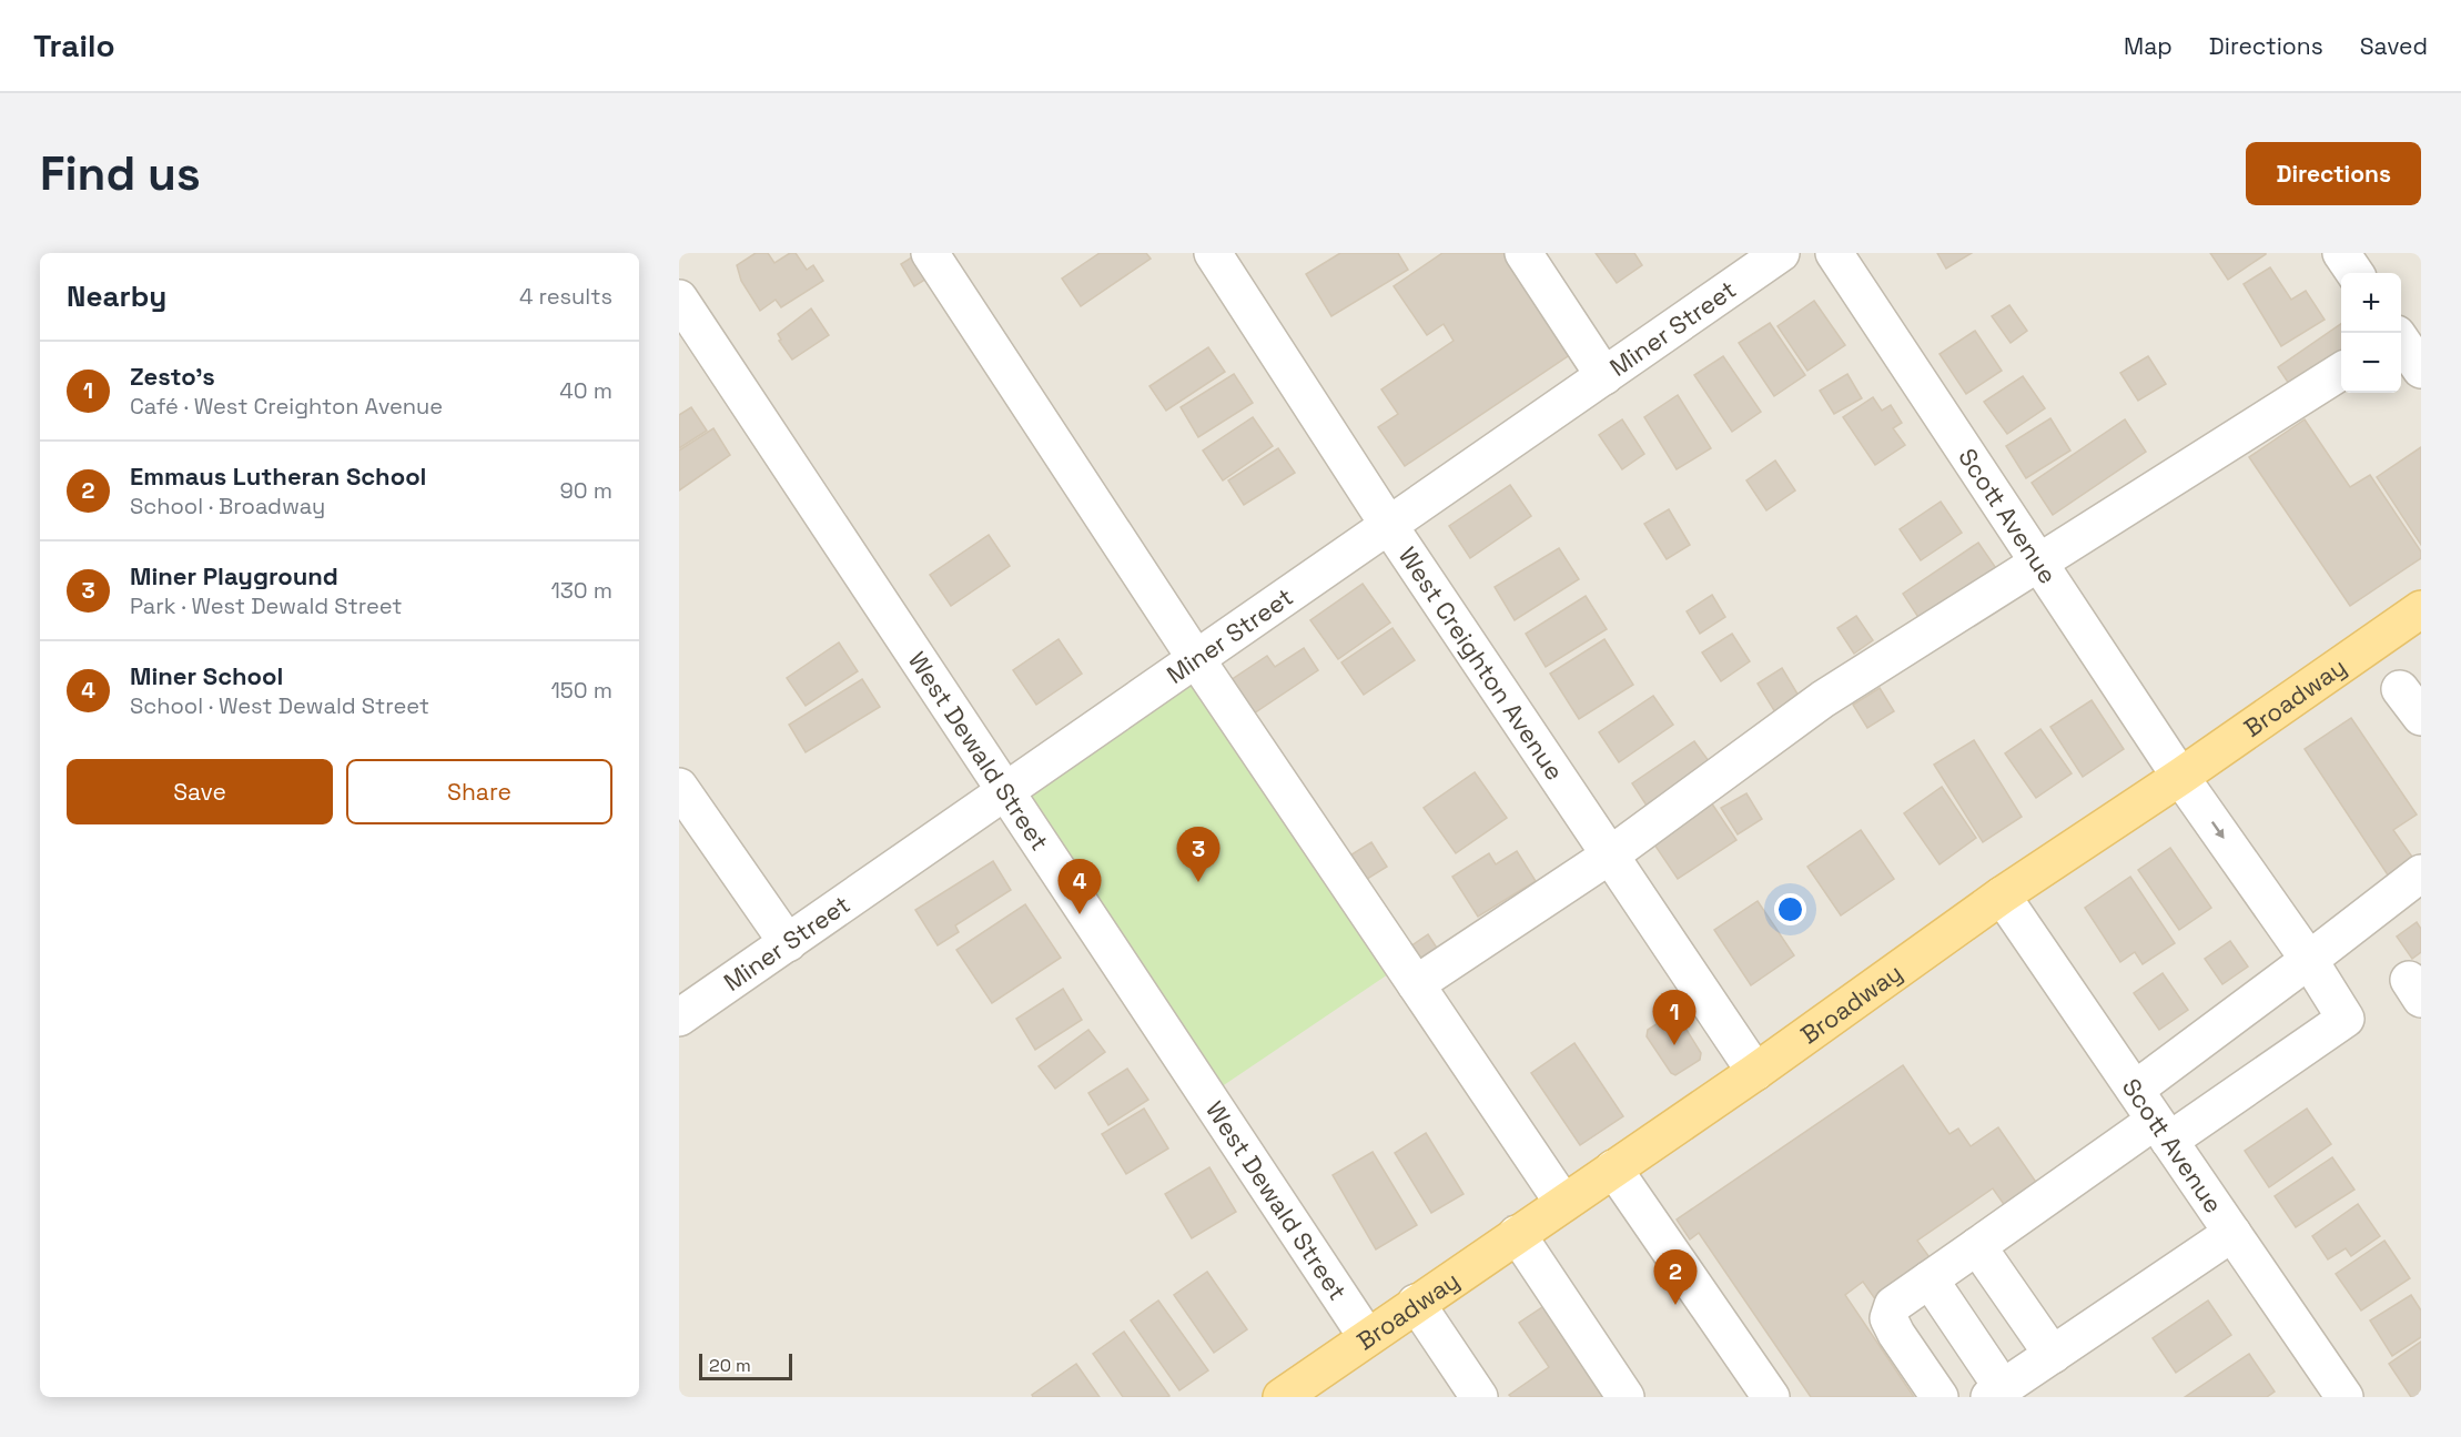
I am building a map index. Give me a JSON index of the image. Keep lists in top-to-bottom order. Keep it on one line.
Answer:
{"streets":{"main road":["Broadway"],"street":["Miner Street","Scott Avenue","West Creighton Avenue","West Dewald Street"]},"crossings":[["Miner Street","West Creighton Avenue"],["Miner Street","West Dewald Street"],["Scott Avenue","Broadway"],["West Creighton Avenue","Broadway"],["Broadway","West Dewald Street"]],"scale_bar":"20 m","page":{"header":"Trailo","nav":["Map","Directions","Saved"],"buttons":["Directions",["Save","Share"]],"title":"Find us","heading":["Nearby","4 results"],"map_buttons":["+","−"],"list":[{"mark":"1","name":"Zesto's","note":"Café · West Creighton Avenue","value":"40 m"},{"mark":"2","name":"Emmaus Lutheran School","note":"School · Broadway","value":"90 m"},{"mark":"3","name":"Miner Playground","note":"Park · West Dewald Street","value":"130 m"},{"mark":"4","name":"Miner School","note":"School · West Dewald Street","value":"150 m"}],"pins":["3","4","1","2"],"scale":"20 m"}}
